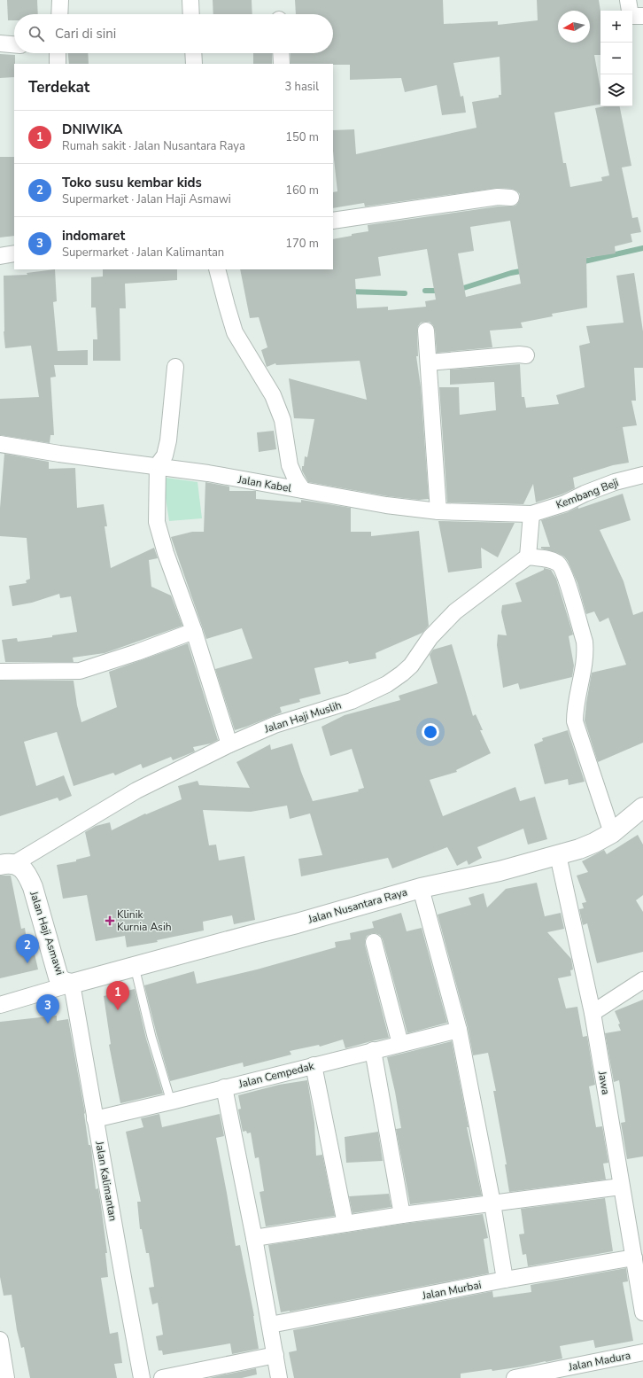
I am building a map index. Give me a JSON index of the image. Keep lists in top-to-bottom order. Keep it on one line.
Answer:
{"streets":{"street":["Jalan Kabel","Kembang Beji","Jalan Haji Muslih","Jalan Nusantara Raya","Jalan Haji Asmawi","Jalan Cempedak","Jawa","Jalan Kalimantan","Jalan Murbai","Jalan Madura"]},"crossings":[["Jalan Kabel","Kembang Beji"],["Jalan Haji Muslih","Jalan Haji Asmawi"],["Jalan Nusantara Raya","Jalan Haji Asmawi"],["Jalan Nusantara Raya","Jawa"],["Jalan Nusantara Raya","Jalan Kalimantan"],["Jalan Haji Asmawi","Jalan Kalimantan"],["Jalan Cempedak","Jalan Kalimantan"],["Jawa","Jalan Murbai"]],"places":{"health":["Klinik Kurnia Asih"]},"north":"left","page":{"map_buttons":["+","−"],"search":"Cari di sini","heading":["Terdekat","3 hasil"],"list":[{"mark":"1","name":"DNIWIKA","note":"Rumah sakit · Jalan Nusantara Raya","value":"150 m"},{"mark":"2","name":"Toko susu kembar kids","note":"Supermarket · Jalan Haji Asmawi","value":"160 m"},{"mark":"3","name":"indomaret","note":"Supermarket · Jalan Kalimantan","value":"170 m"}],"pins":["2","1","3"]}}
